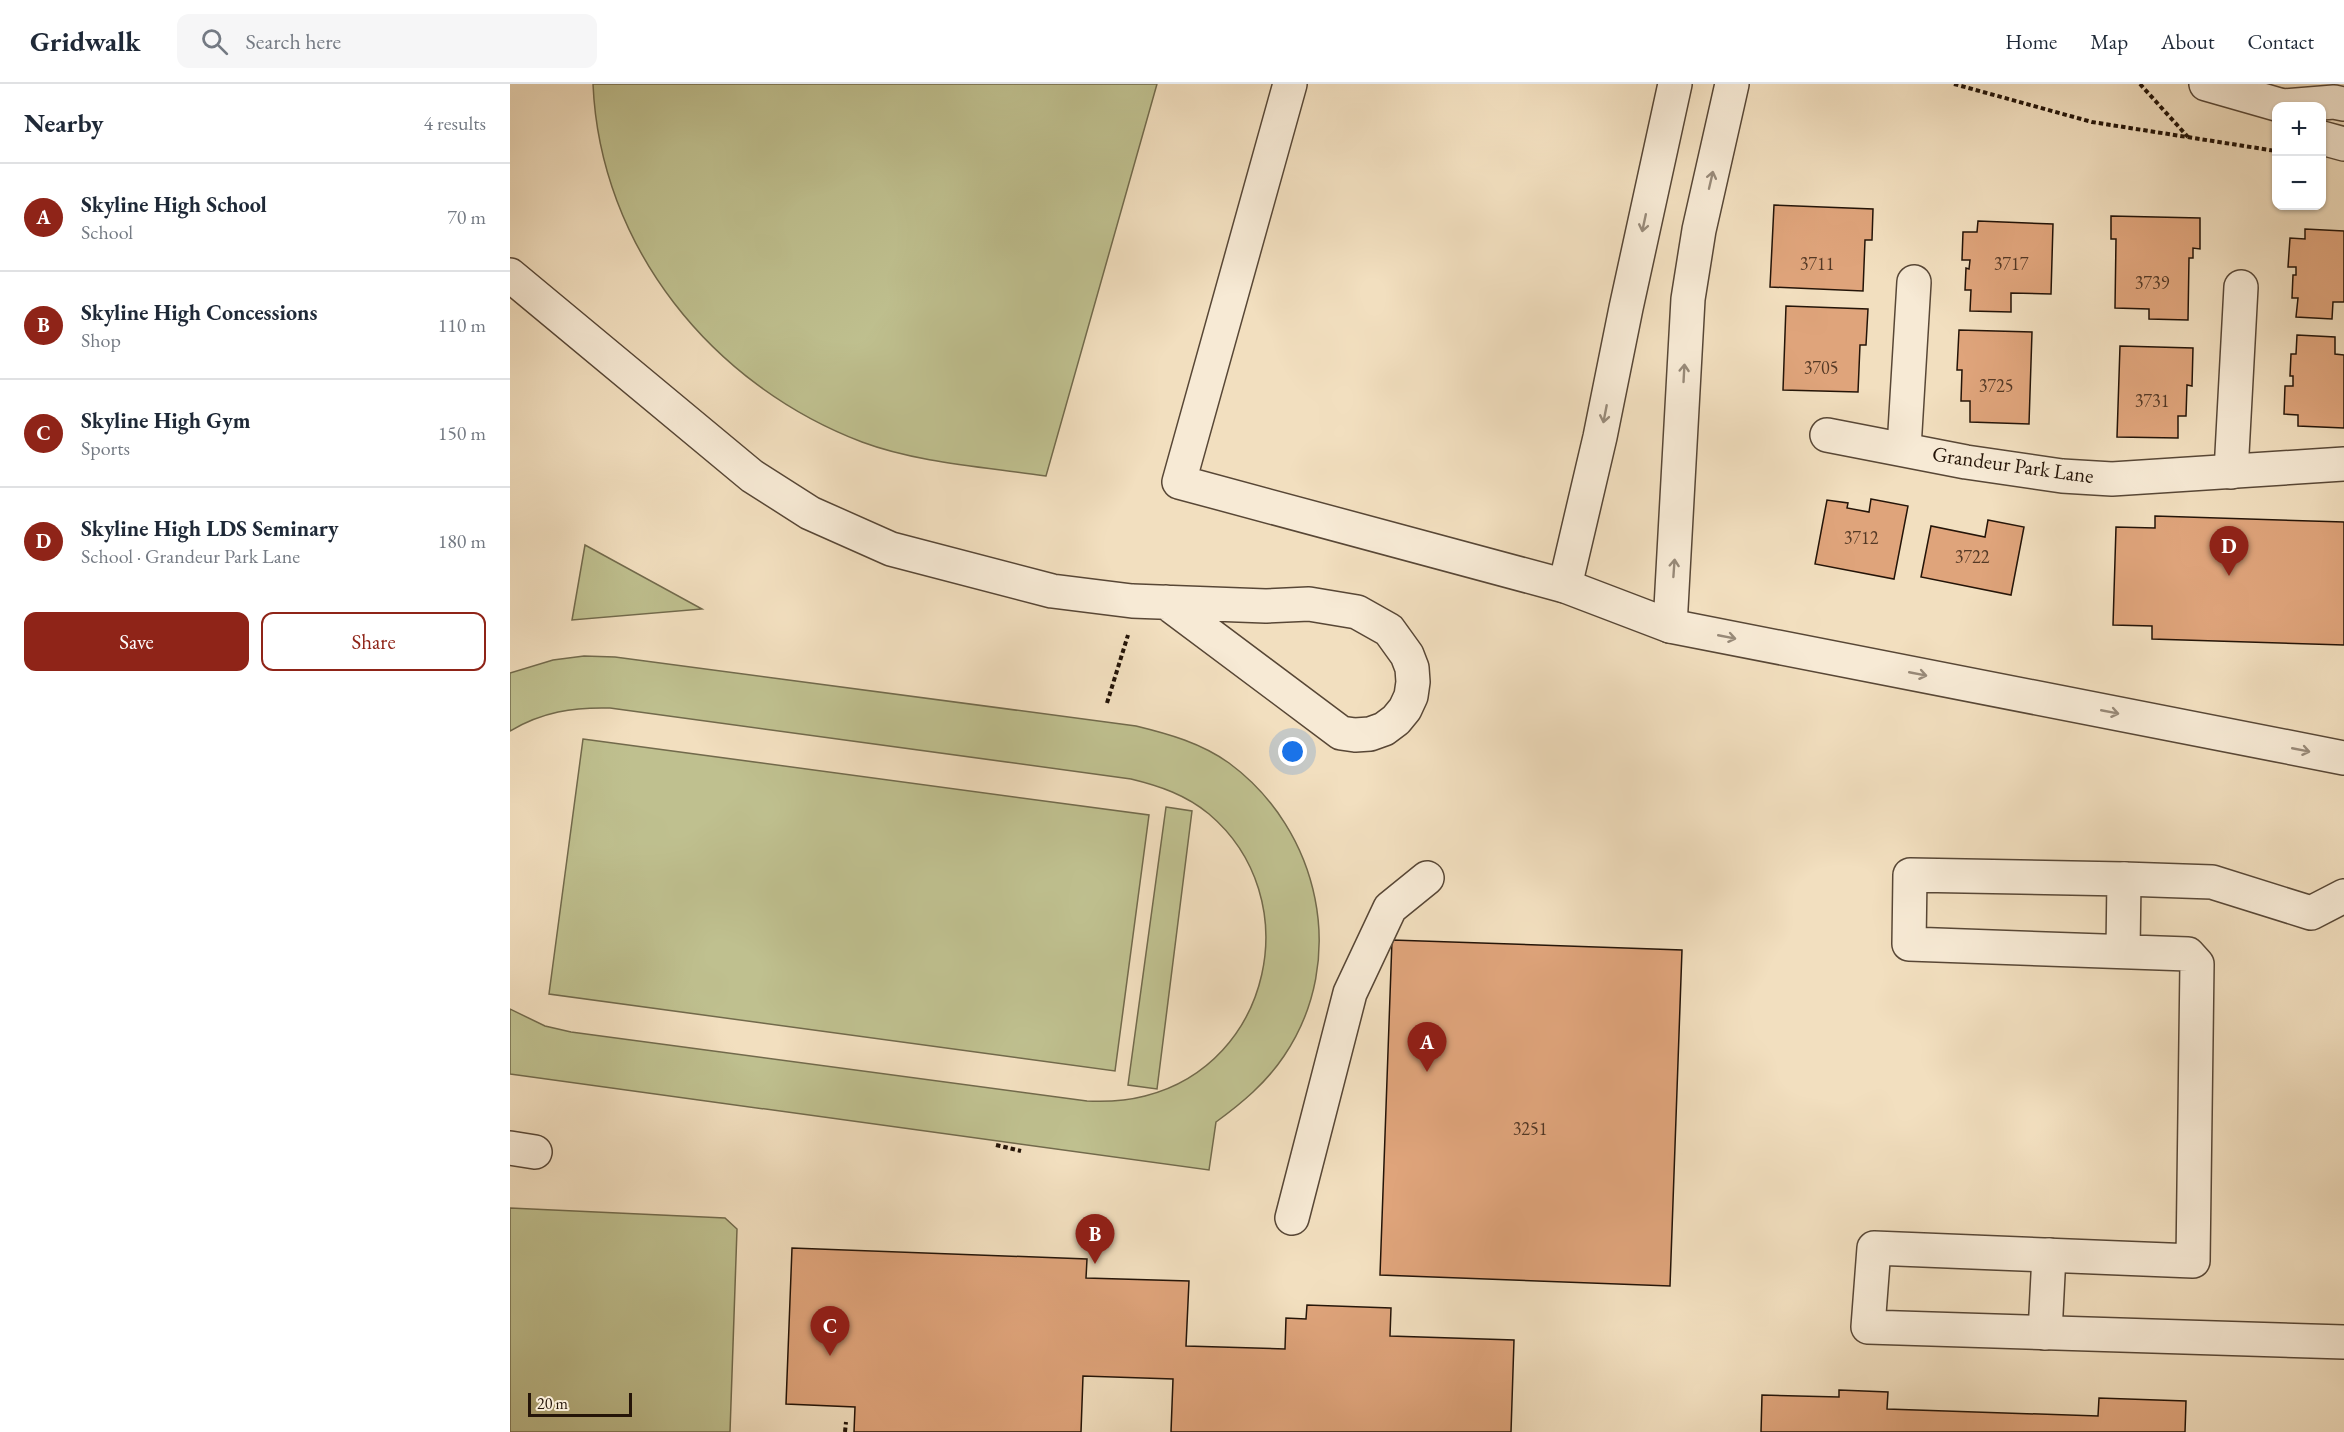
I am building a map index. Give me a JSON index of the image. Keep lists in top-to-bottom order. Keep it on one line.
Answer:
{"streets":{"street":["Grandeur Park Lane"]},"house_numbers":["3711","3717","3739","3705","3725","3731","3712","3722","3251"],"scale_bar":"20 m","page":{"header":"Gridwalk","search":"Search here","nav":["Home","Map","About","Contact"],"heading":["Nearby","4 results"],"map_buttons":["+","−"],"list":[{"mark":"A","name":"Skyline High School","note":"School","value":"70 m"},{"mark":"B","name":"Skyline High Concessions","note":"Shop","value":"110 m"},{"mark":"C","name":"Skyline High Gym","note":"Sports","value":"150 m"},{"mark":"D","name":"Skyline High LDS Seminary","note":"School · Grandeur Park Lane","value":"180 m"}],"pins":["D","A","B","C"],"buttons":["Save","Share"],"scale":"20 m"}}
